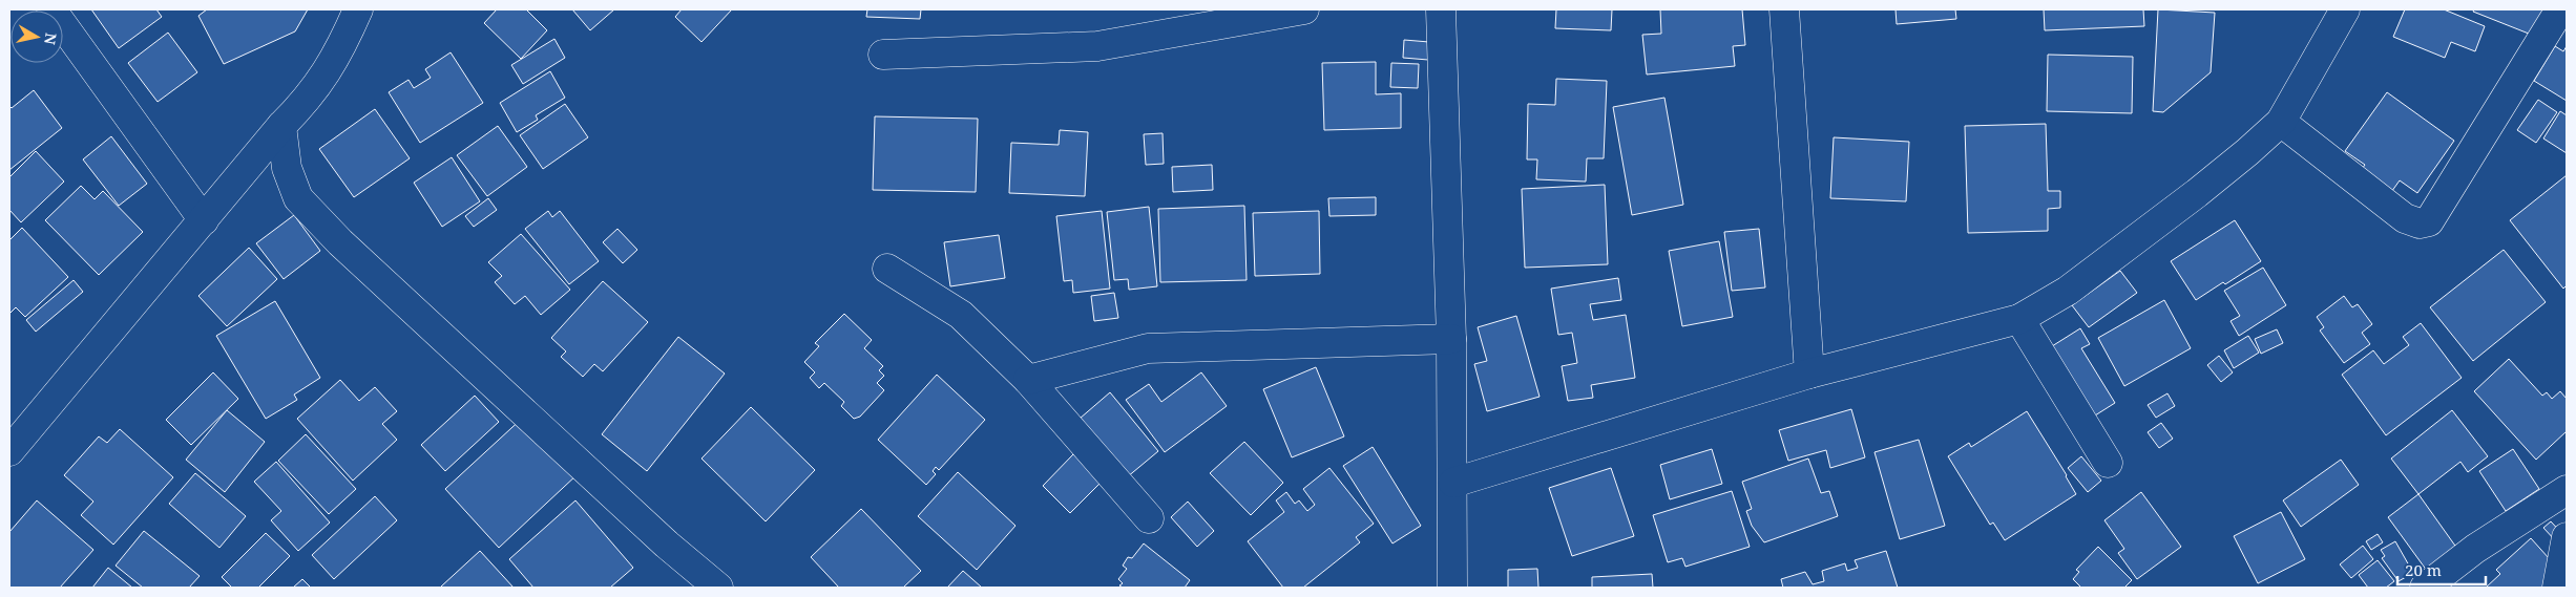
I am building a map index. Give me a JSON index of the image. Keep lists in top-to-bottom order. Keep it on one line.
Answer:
{"scale_bar":"20 m","north":"right"}
